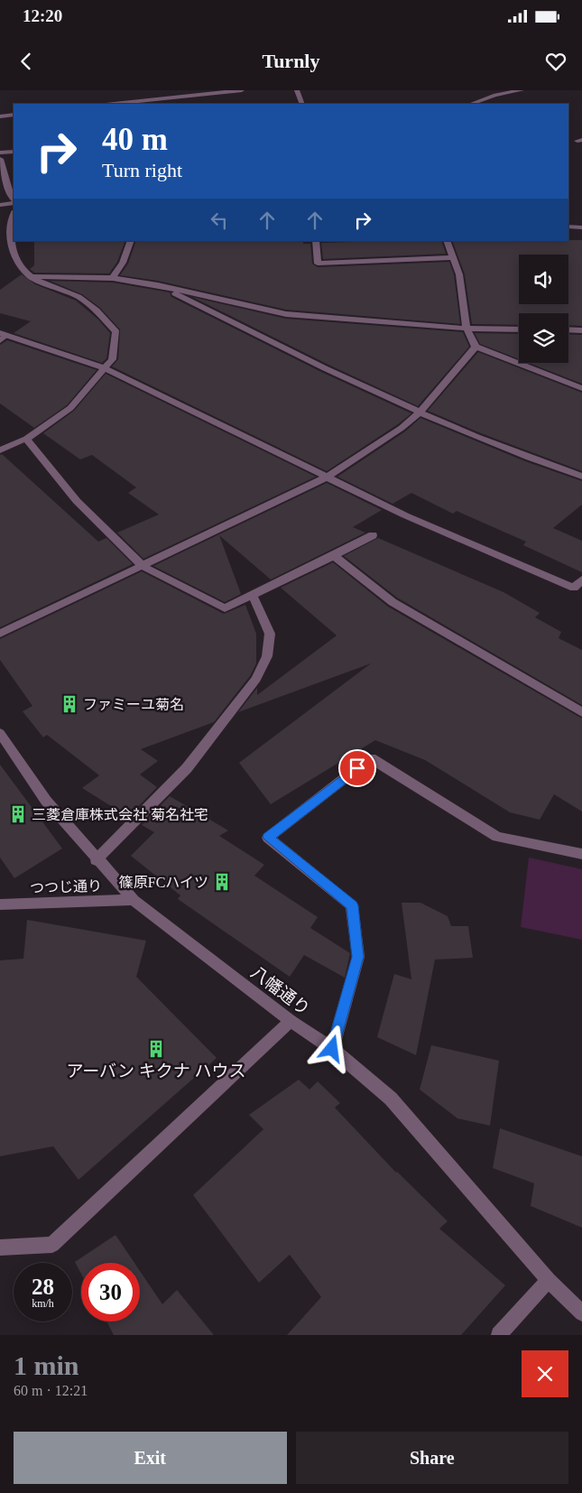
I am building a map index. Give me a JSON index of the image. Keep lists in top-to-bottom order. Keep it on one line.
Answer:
{"streets":{"street":["つつじ通り","八幡通り"]},"crossings":[["つつじ通り","八幡通り"]],"places":{"building":["ファミーユ菊名","三菱倉庫株式会社 菊名社宅","篠原FCハイツ","アーバン キクナ ハウス"]},"page":{"status":"12:20","header":"Turnly","turn":["40 m","Turn right"],"speed":"28 km/h","limit":"30","heading":["1 min","60 m · 12:21"],"buttons":["Exit","Share"]}}
